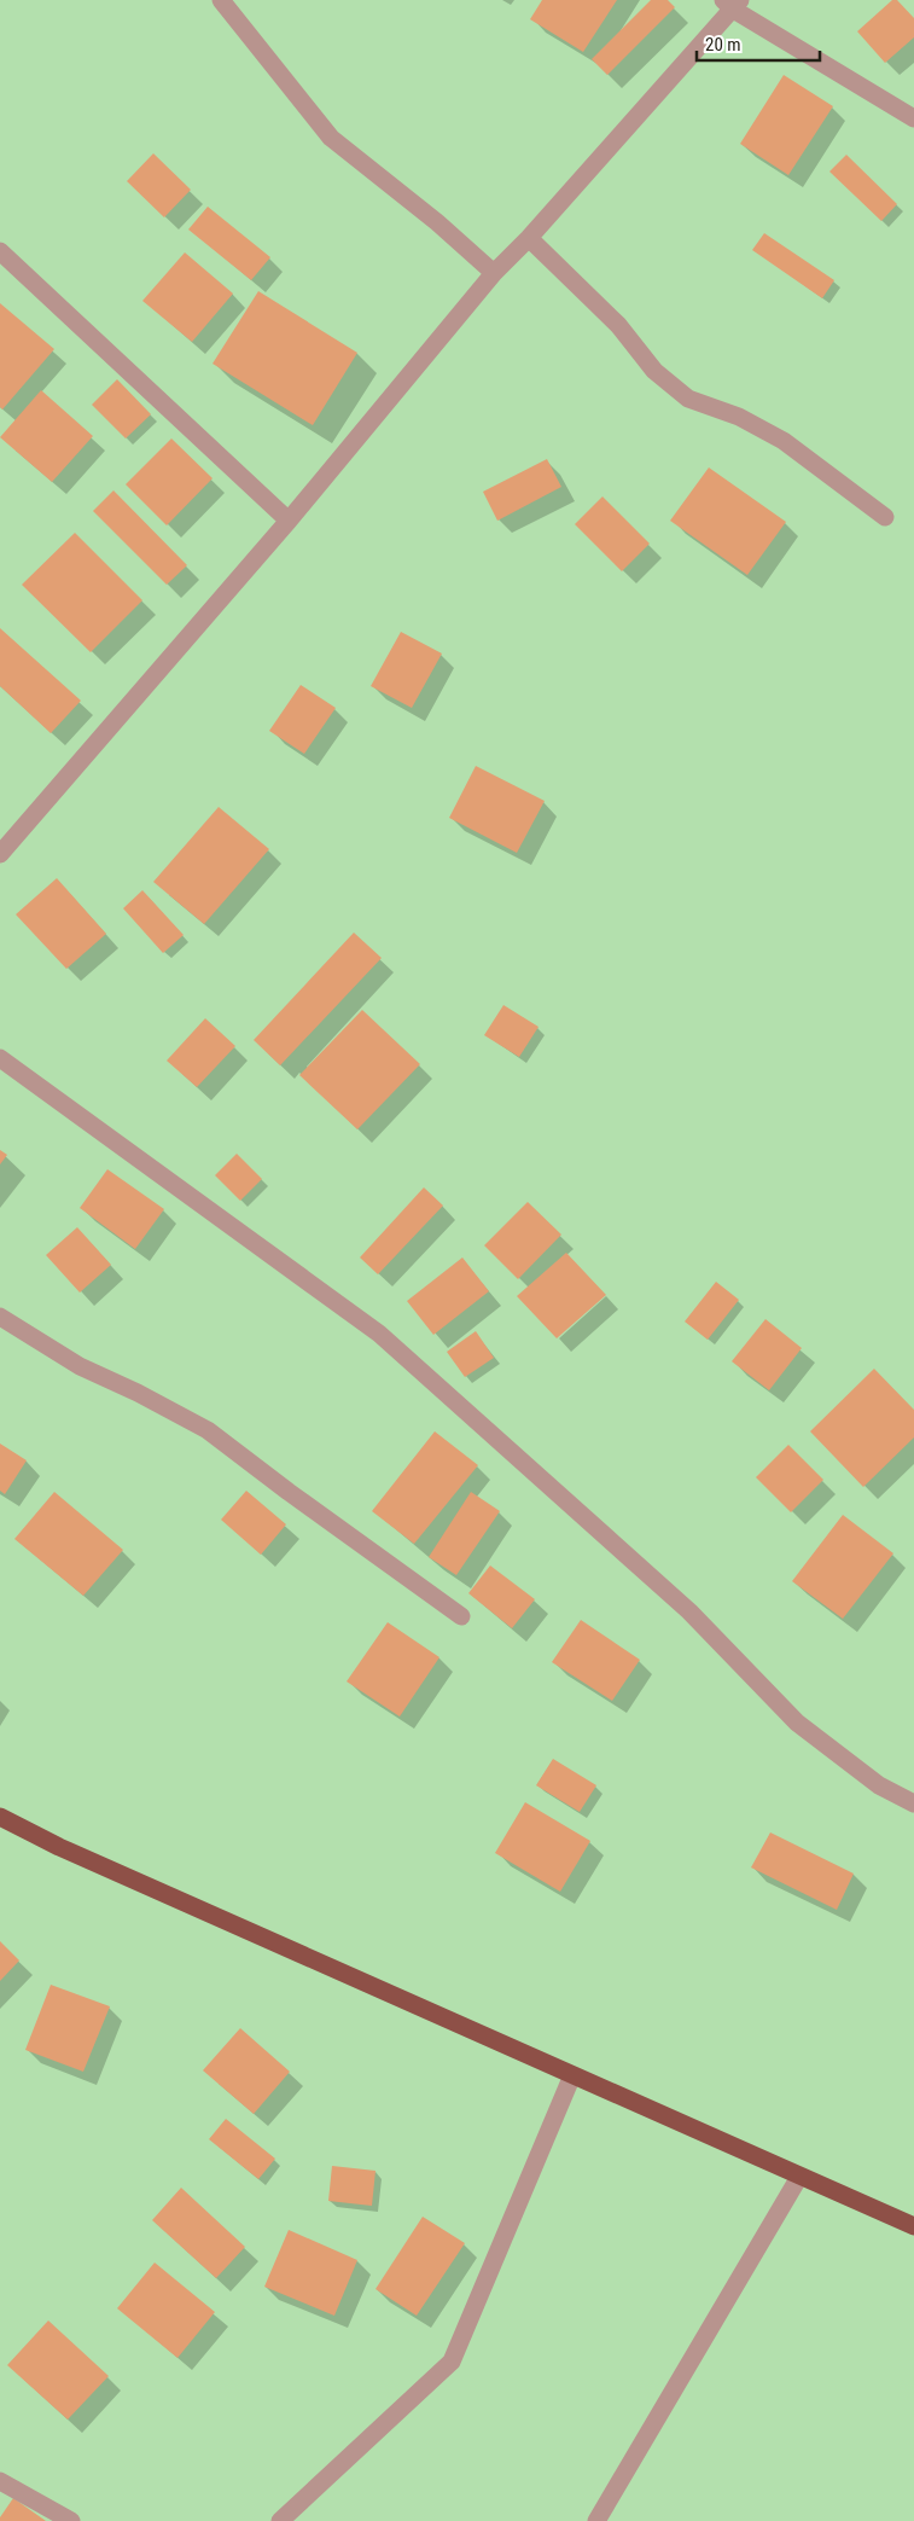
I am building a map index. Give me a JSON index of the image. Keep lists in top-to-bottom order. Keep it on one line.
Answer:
{"scale_bar":"20 m"}
